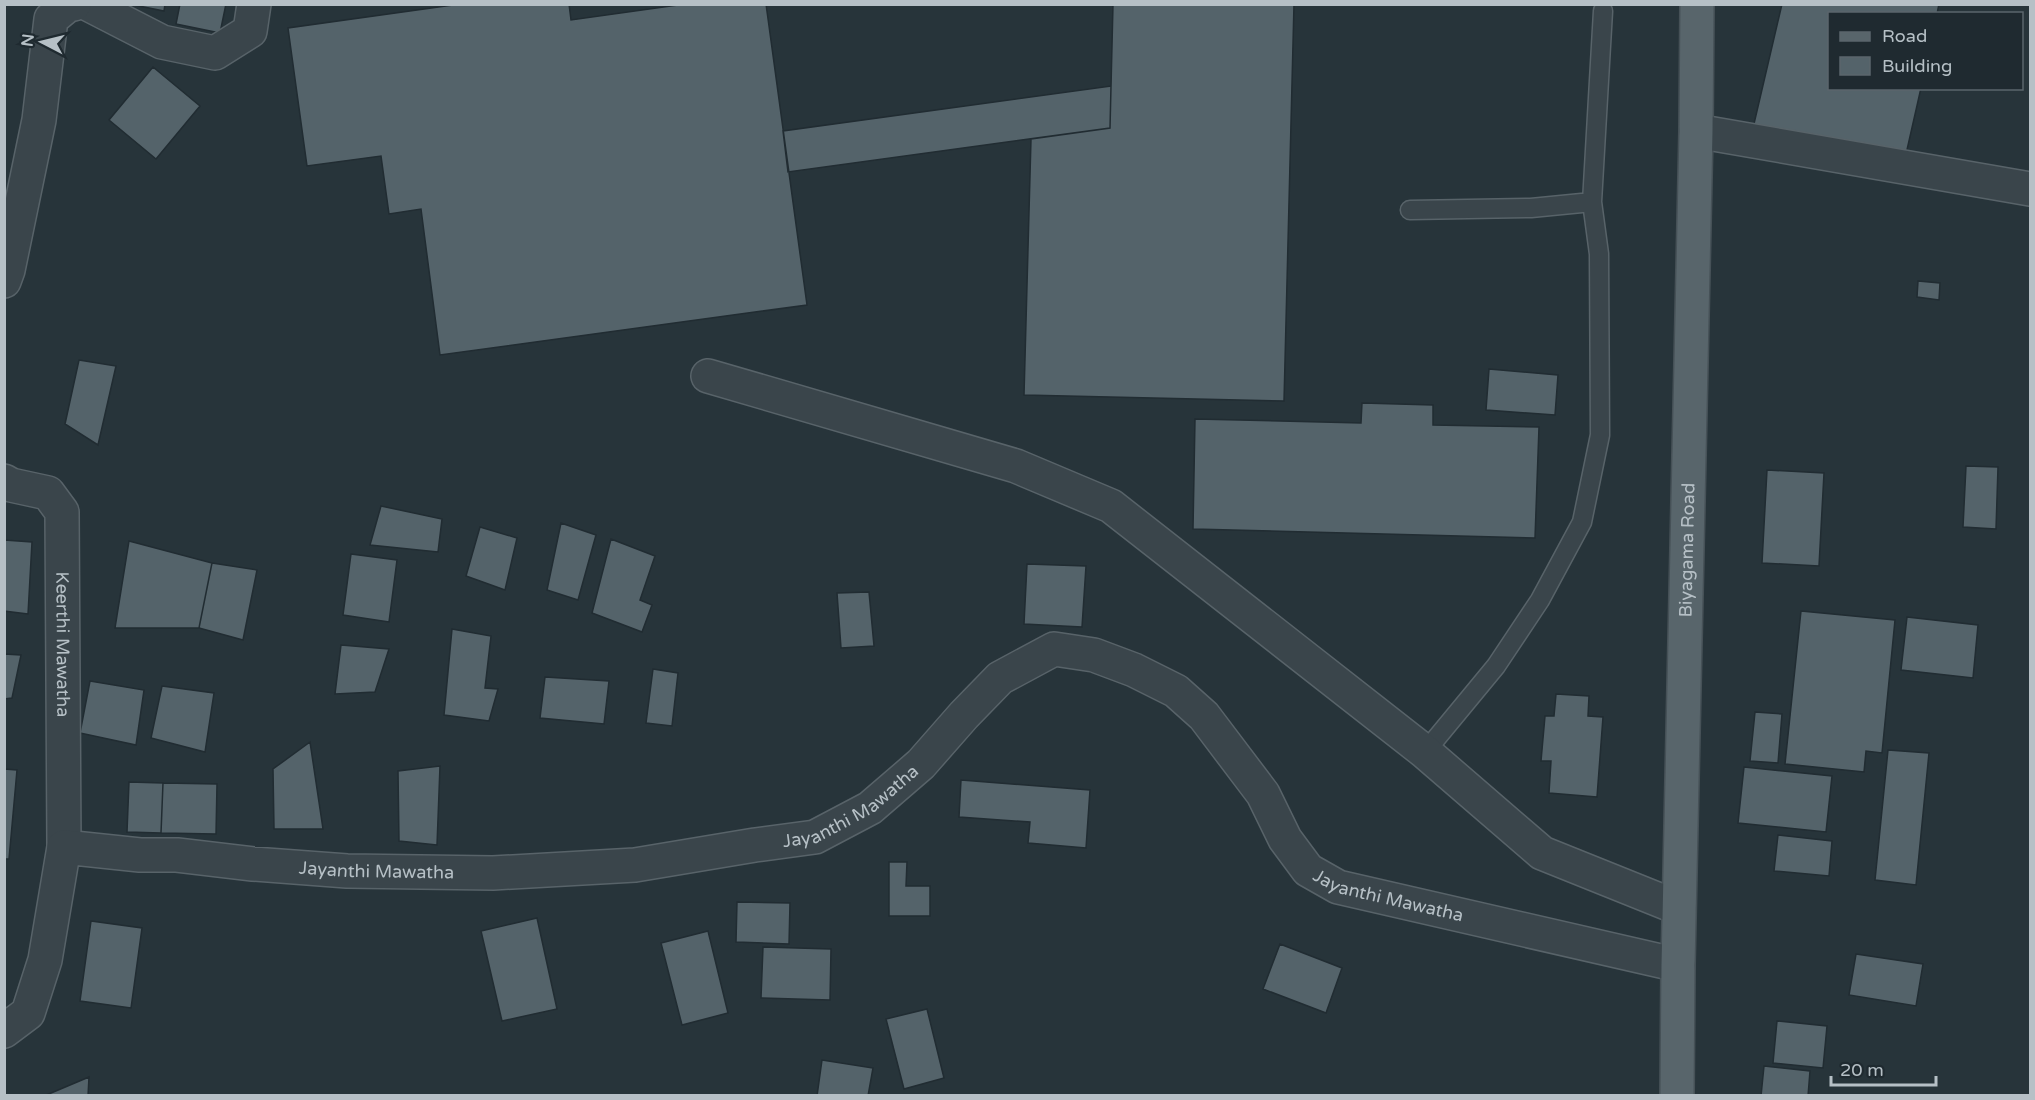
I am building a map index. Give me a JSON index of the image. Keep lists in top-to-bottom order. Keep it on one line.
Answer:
{"streets":{"main road":["Biyagama Road"],"street":["Keerthi Mawatha","Jayanthi Mawatha"]},"crossings":[["Biyagama Road","Jayanthi Mawatha"],["Keerthi Mawatha","Jayanthi Mawatha"]],"legend":["Road","Building"],"scale_bar":"20 m","north":"left"}
